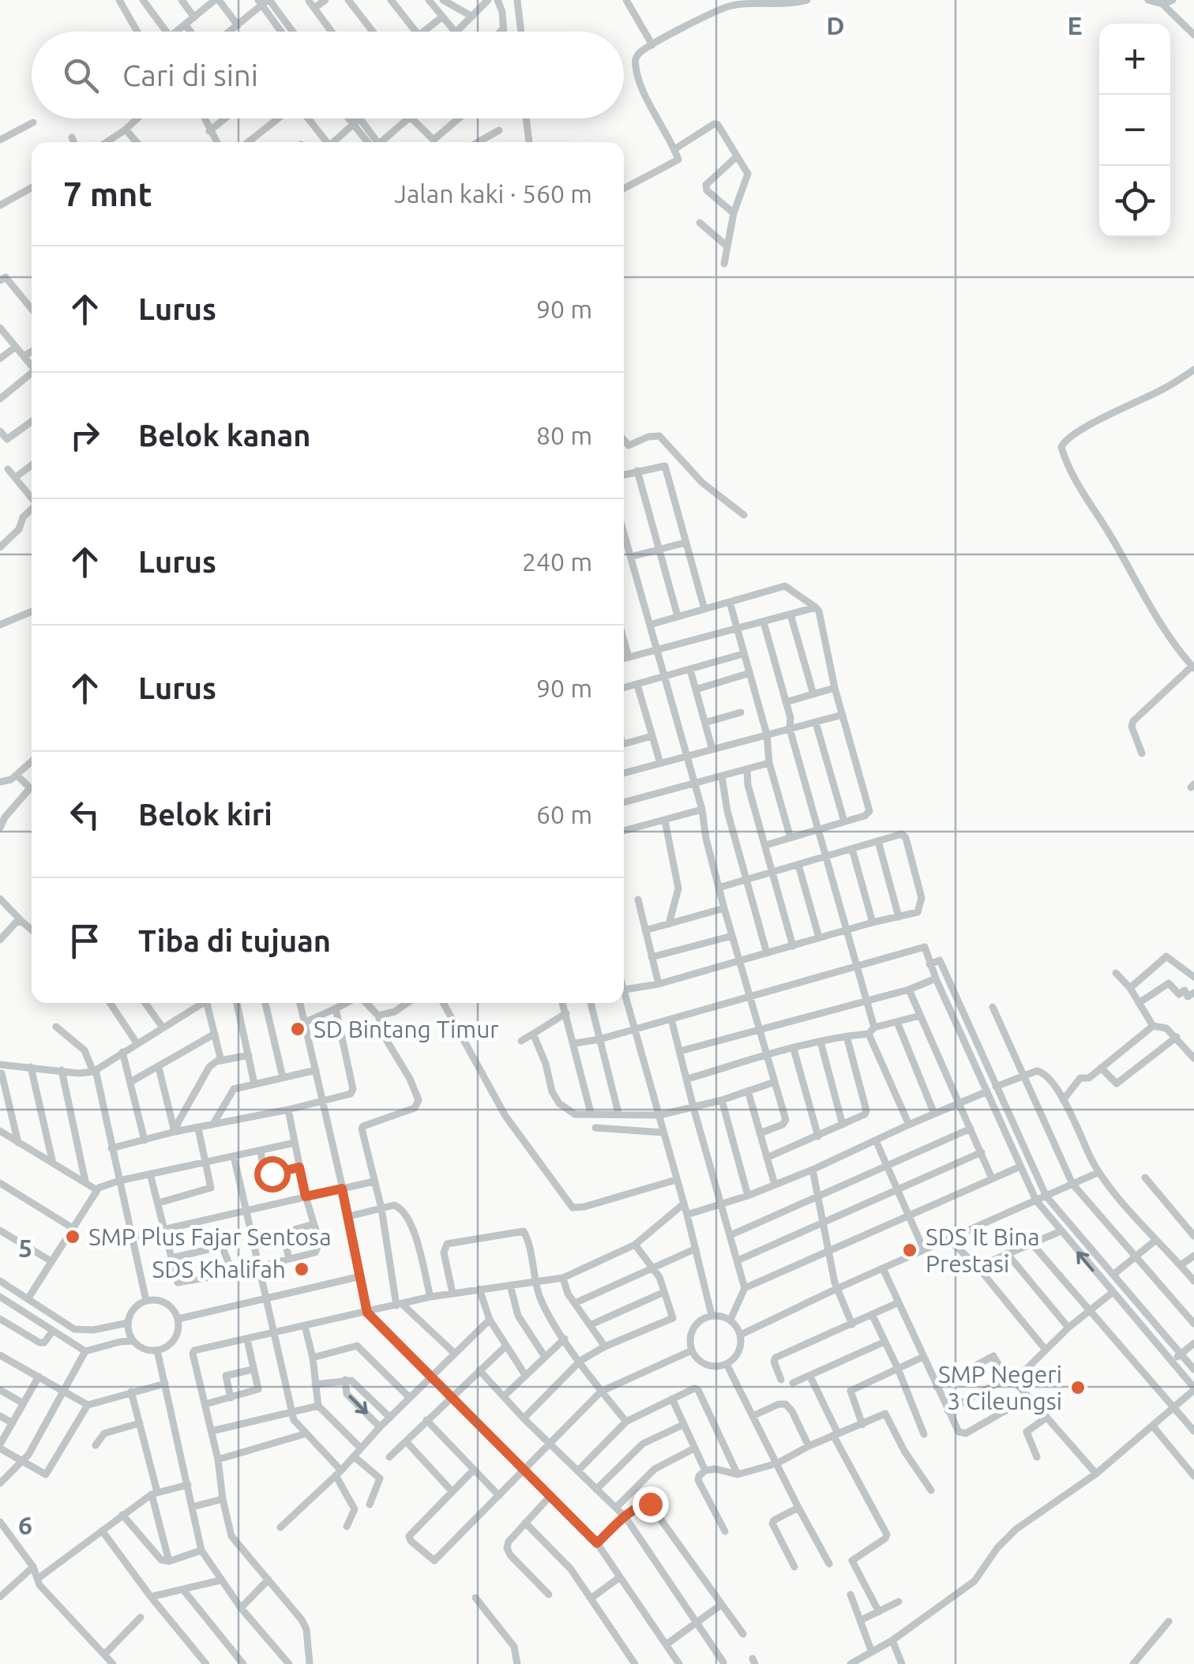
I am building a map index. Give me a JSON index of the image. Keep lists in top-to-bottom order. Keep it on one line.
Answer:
{"places":["SD Bintang Timur","SMP Plus Fajar Sentosa","SDS It Bina Prestasi","SDS Khalifah","SMP Negeri 3 Cileungsi"],"page":{"map_buttons":["+","−"],"search":"Cari di sini","heading":["7 mnt","Jalan kaki · 560 m"],"list":[["Lurus","90 m"],["Belok kanan","80 m"],["Lurus","240 m"],["Lurus","90 m"],["Belok kiri","60 m"],"Tiba di tujuan"]},"grid":{"columns":["D","E"],"rows":["5","6"]}}
